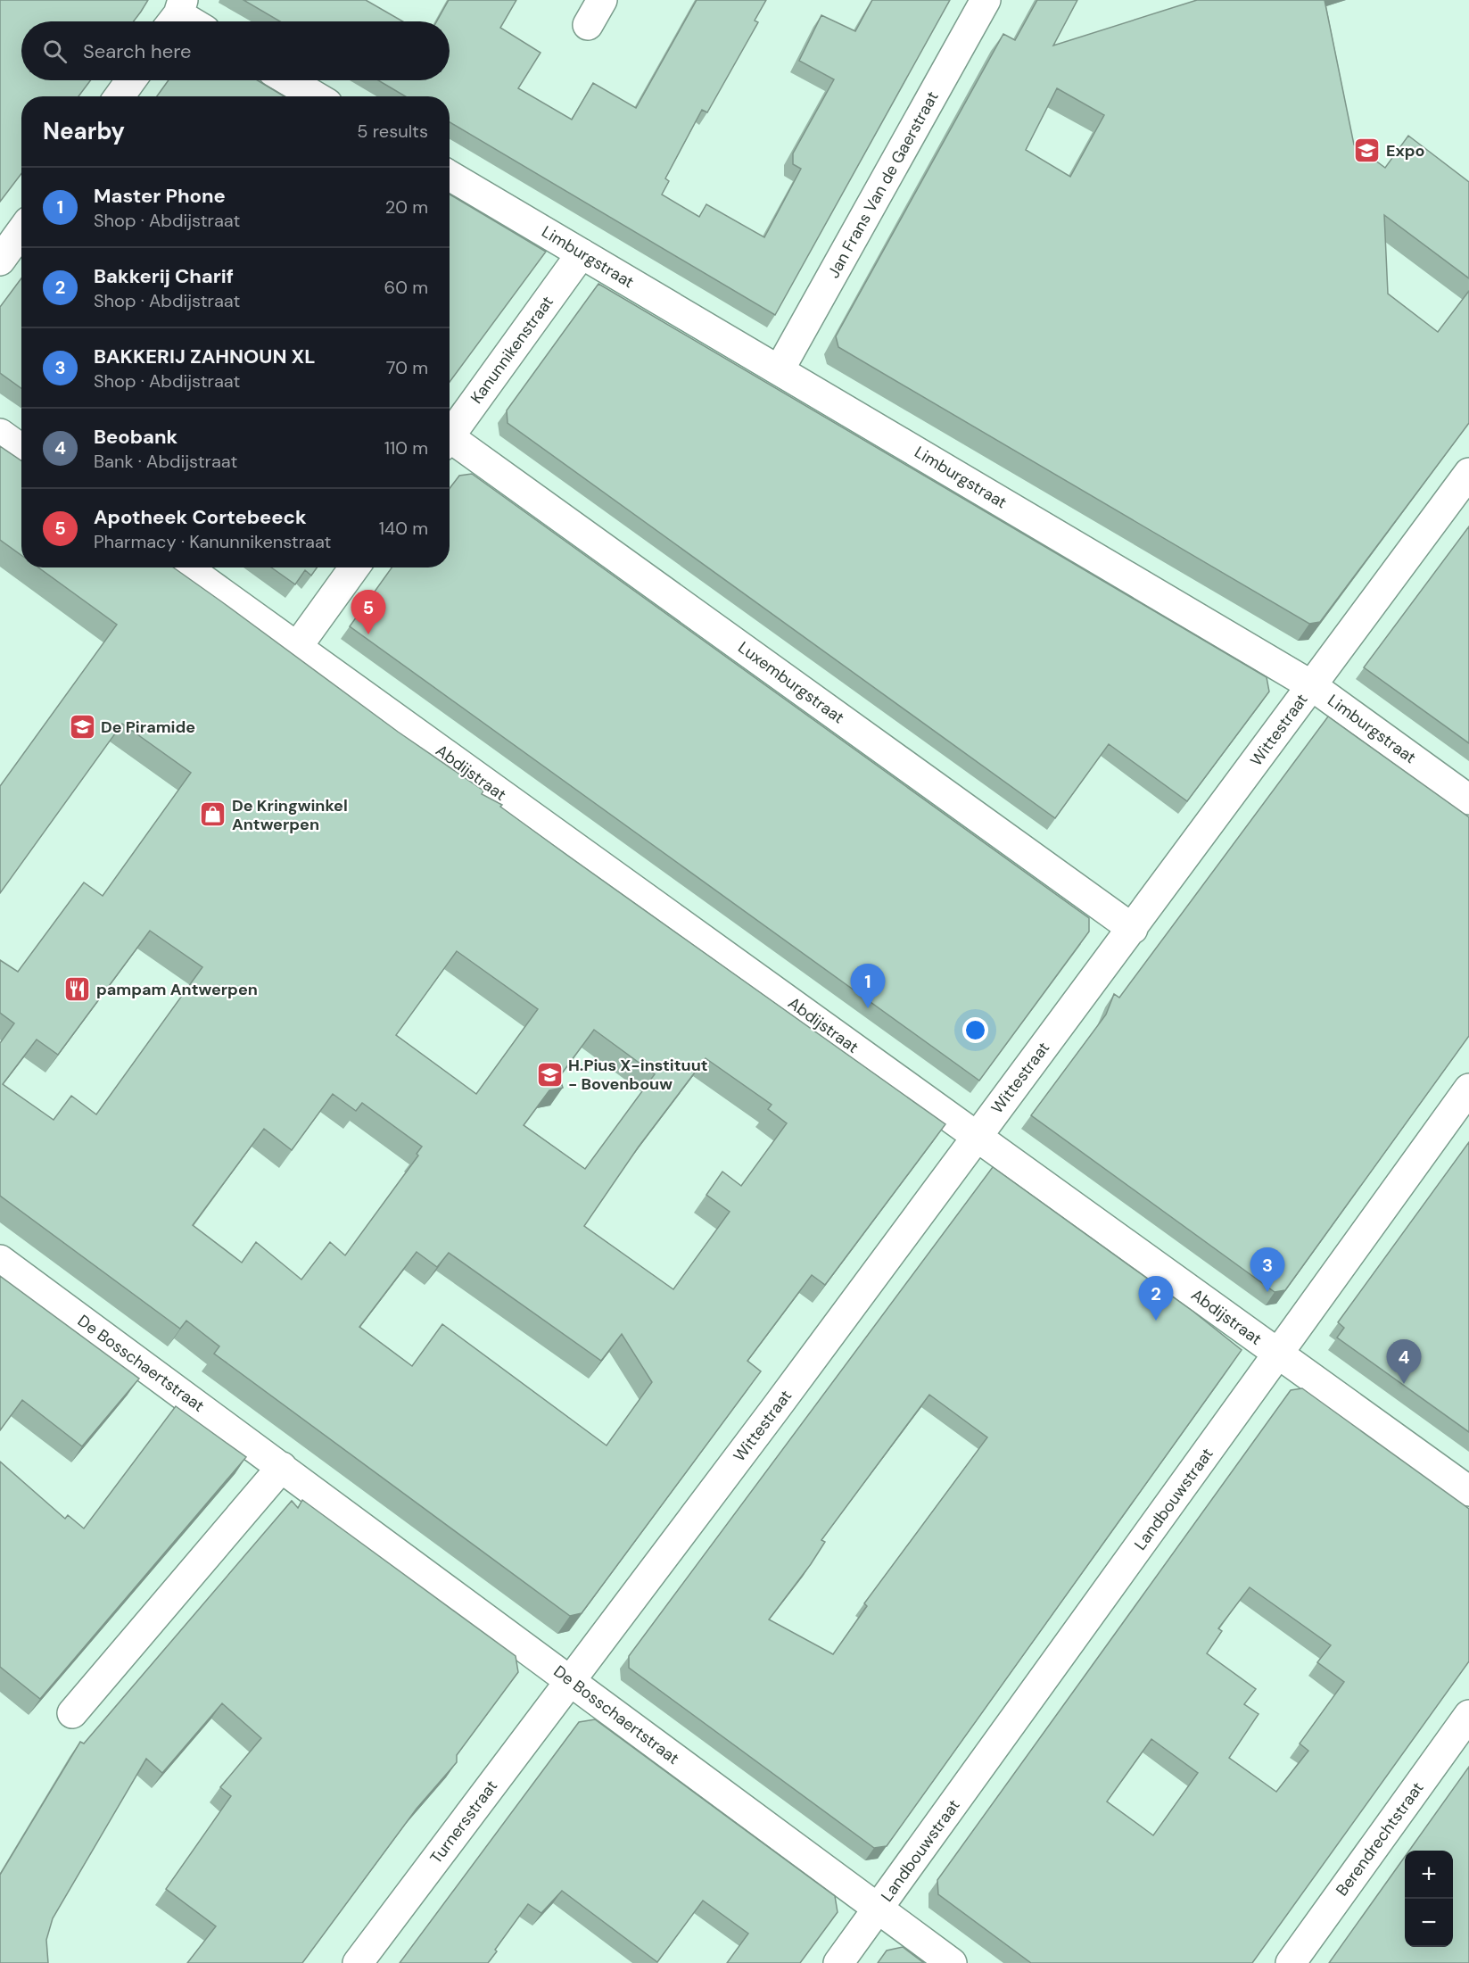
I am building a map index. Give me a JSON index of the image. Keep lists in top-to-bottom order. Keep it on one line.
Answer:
{"streets":{"street":["Jan Frans Van de Gaerstraat","Limburgstraat","Kanunnikenstraat","Luxemburgstraat","Wittestraat","Abdijstraat","De Bosschaertstraat","Landbouwstraat","Turnersstraat","Berendrechtstraat"]},"crossings":[["Jan Frans Van de Gaerstraat","Limburgstraat"],["Limburgstraat","Kanunnikenstraat"],["Limburgstraat","Wittestraat"],["Luxemburgstraat","Wittestraat"],["Wittestraat","Abdijstraat"],["Wittestraat","De Bosschaertstraat"],["Wittestraat","Turnersstraat"],["Abdijstraat","Landbouwstraat"],["De Bosschaertstraat","Landbouwstraat"],["De Bosschaertstraat","Turnersstraat"]],"places":{"school or university":["Expo","De Piramide","H.Pius X-instituut - Bovenbouw"],"shop":["De Kringwinkel Antwerpen"],"restaurant":["pampam Antwerpen"]},"page":{"search":"Search here","heading":["Nearby","5 results"],"list":[{"mark":"1","name":"Master Phone","note":"Shop · Abdijstraat","value":"20 m"},{"mark":"2","name":"Bakkerij Charif","note":"Shop · Abdijstraat","value":"60 m"},{"mark":"3","name":"BAKKERIJ ZAHNOUN XL","note":"Shop · Abdijstraat","value":"70 m"},{"mark":"4","name":"Beobank","note":"Bank · Abdijstraat","value":"110 m"},{"mark":"5","name":"Apotheek Cortebeeck","note":"Pharmacy · Kanunnikenstraat","value":"140 m"}],"pins":["5","1","3","2","4"],"map_buttons":["+","−"]}}
